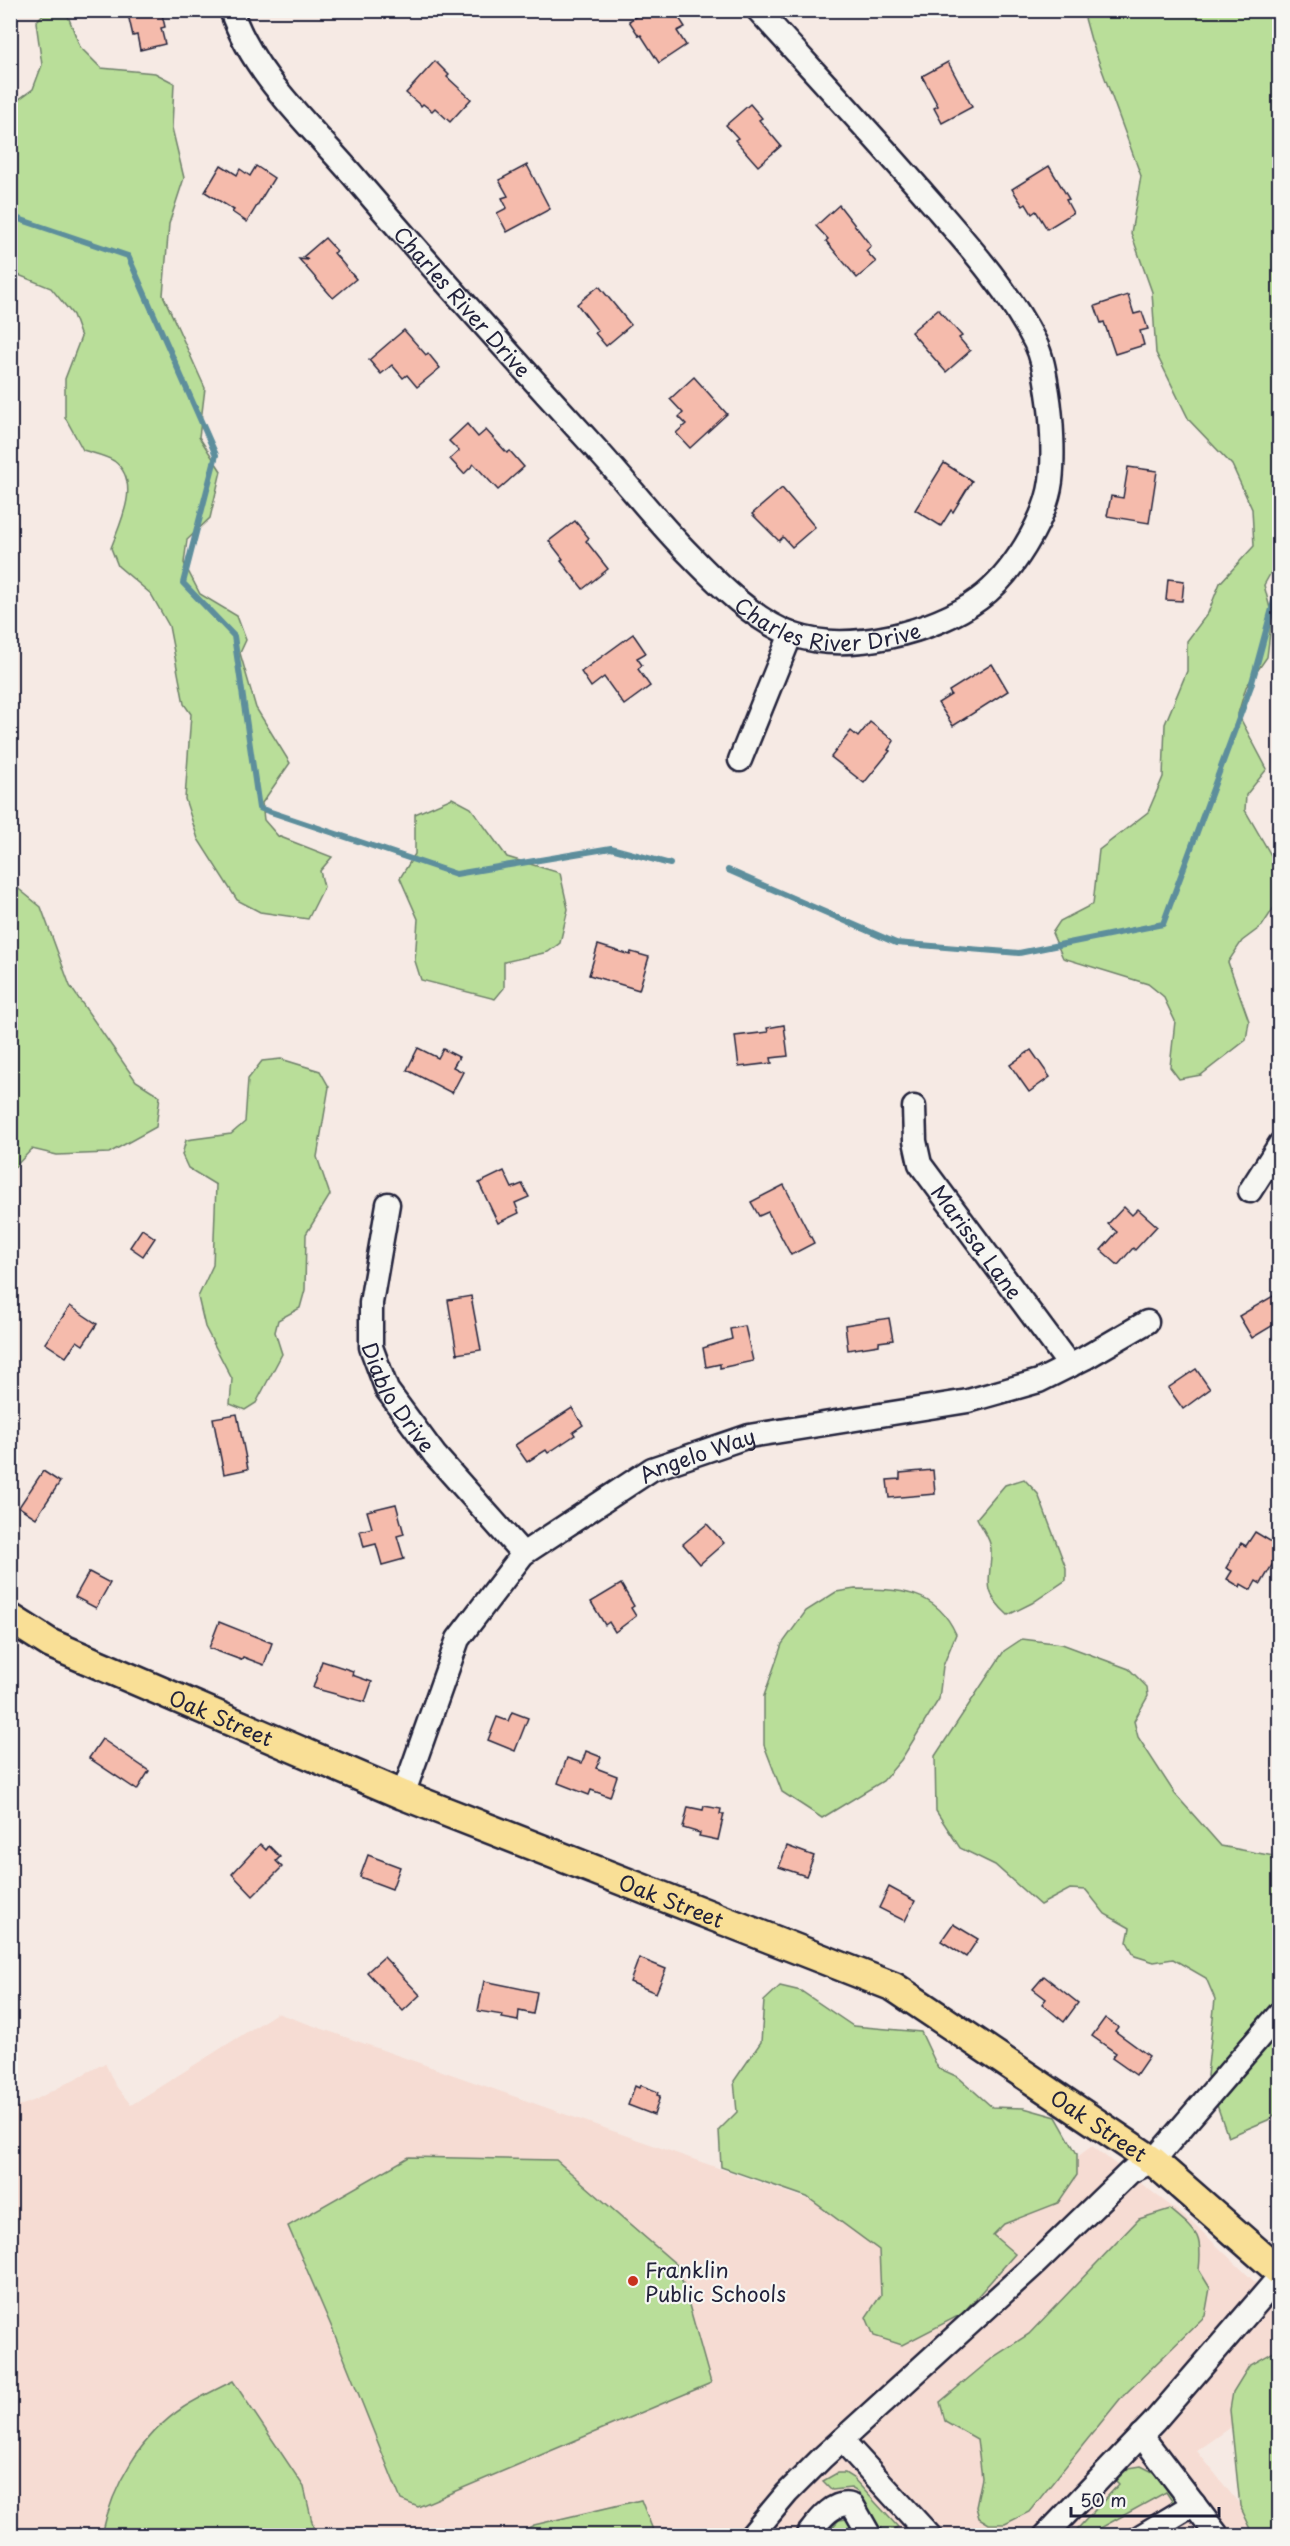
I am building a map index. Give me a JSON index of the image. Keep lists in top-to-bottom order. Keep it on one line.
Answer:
{"streets":{"main road":["Oak Street"],"street":["Charles River Drive","Marissa Lane","Diablo Drive","Angelo Way"]},"crossings":[["Marissa Lane","Angelo Way"],["Diablo Drive","Angelo Way"],["Angelo Way","Oak Street"]],"places":["Franklin Public Schools"],"scale_bar":"50 m"}
